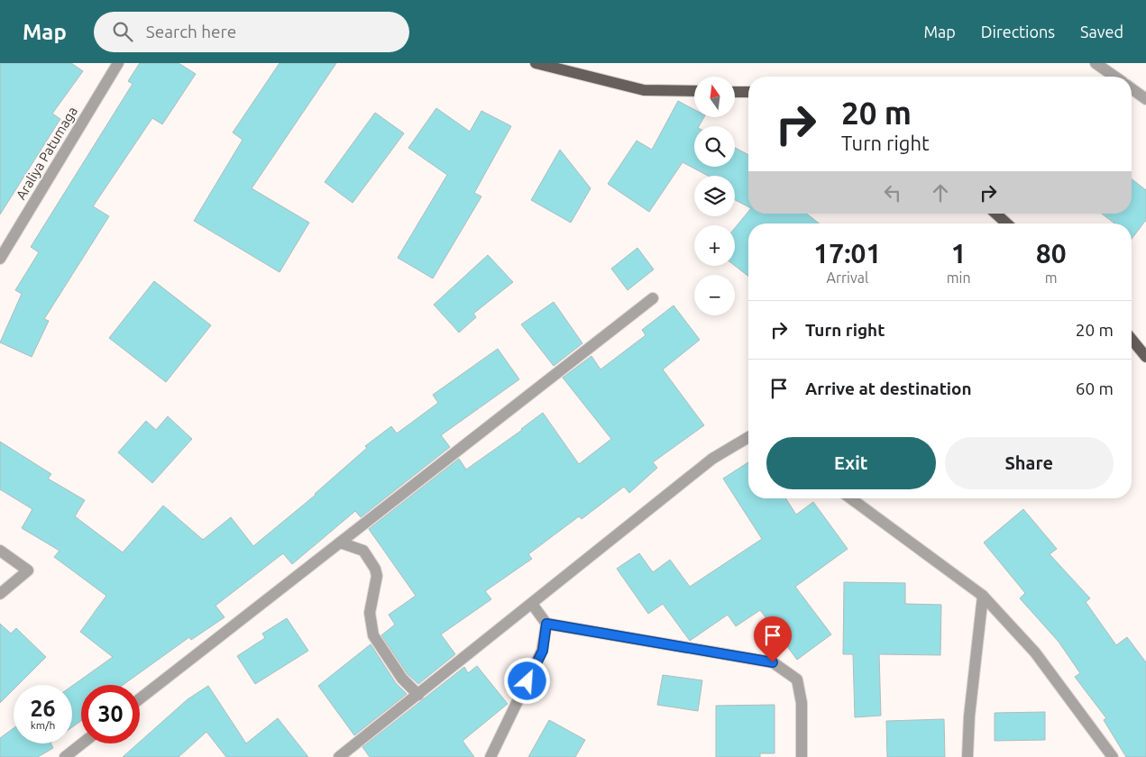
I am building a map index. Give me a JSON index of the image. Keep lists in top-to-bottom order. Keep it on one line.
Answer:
{"streets":{"street":["Araliya Patumaga"]},"north":"top","page":{"header":"Map","search":"Search here","nav":["Map","Directions","Saved"],"map_buttons":["+","−"],"turn":["20 m","Turn right"],"eta":["17:01","Arrival","1","min","80","m"],"list":[{"name":"Turn right","value":"20 m"},{"name":"Arrive at destination","value":"60 m"}],"buttons":["Exit","Share"],"speed":"26 km/h","limit":"30"}}
